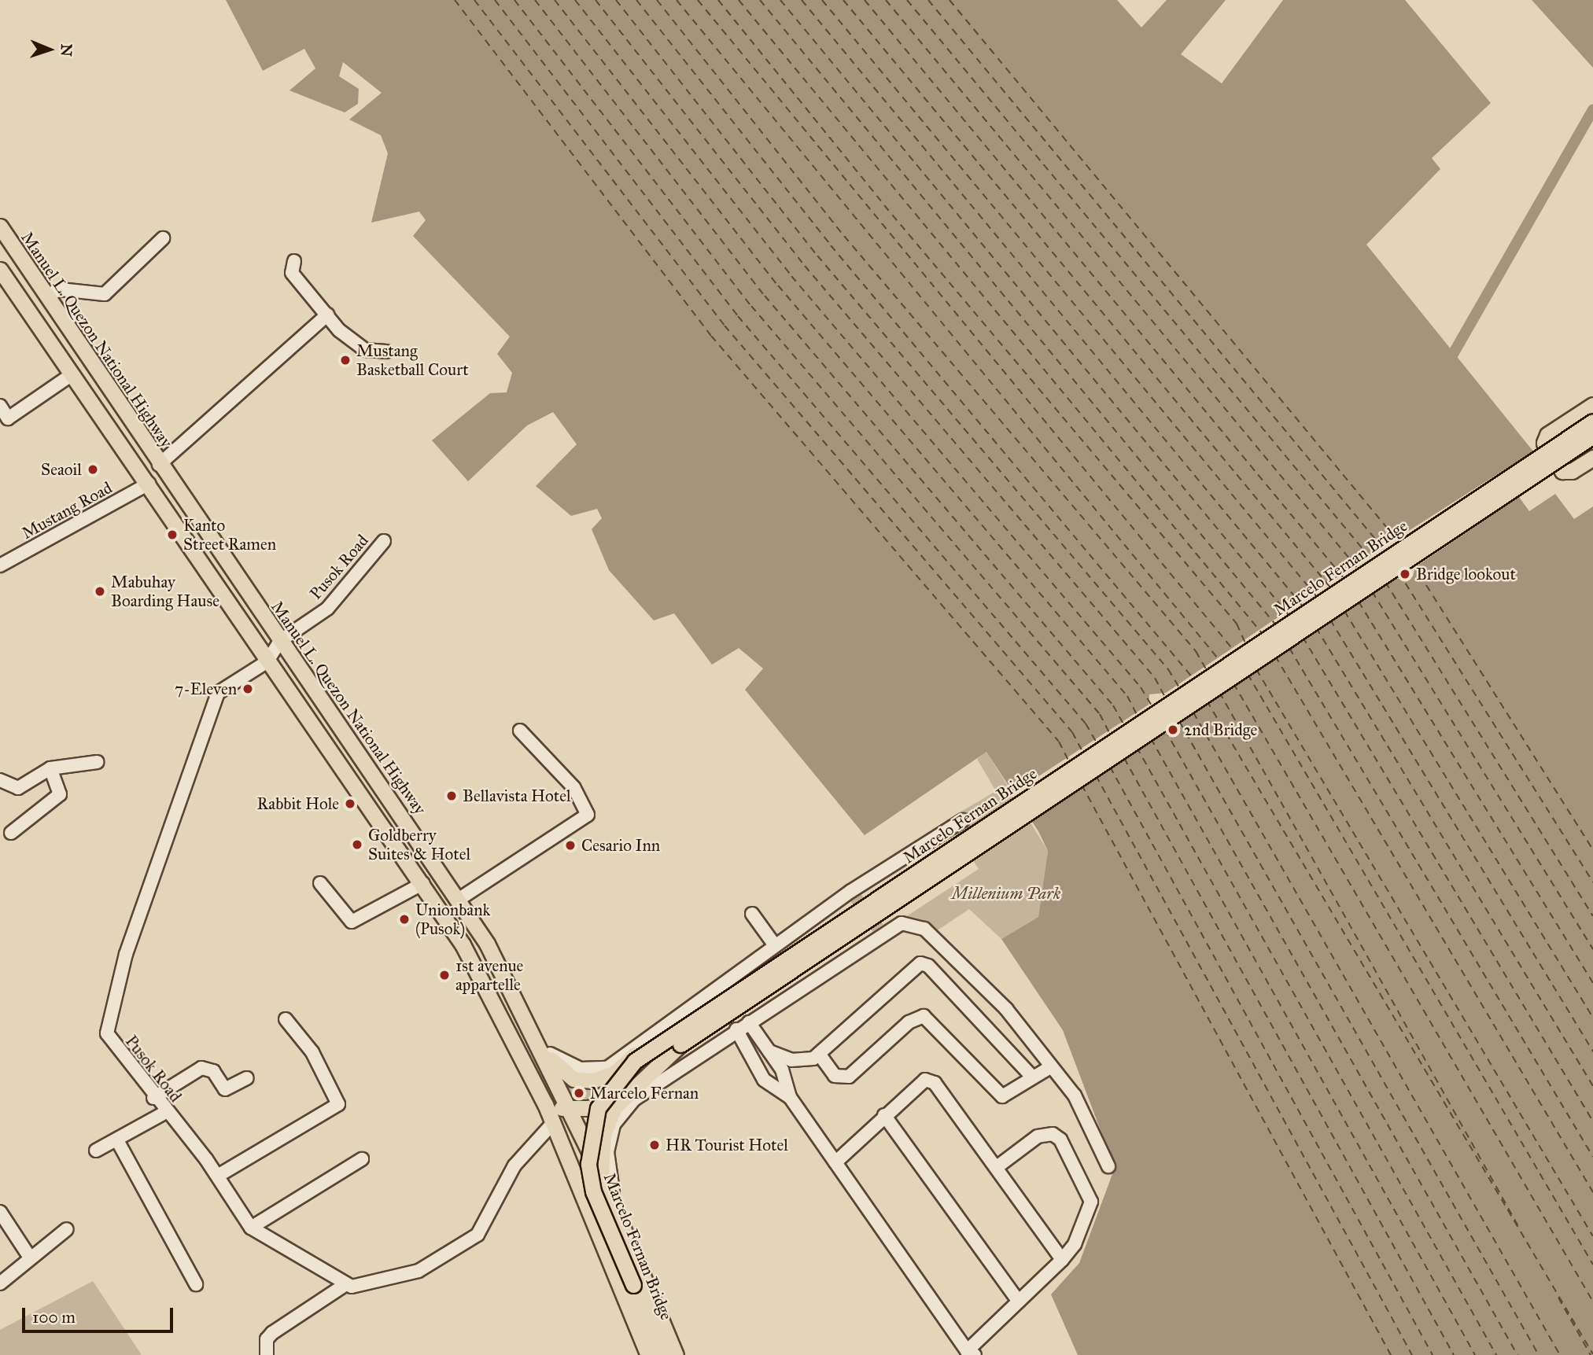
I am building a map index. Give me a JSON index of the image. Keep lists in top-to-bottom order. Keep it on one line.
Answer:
{"streets":{"main road":["Manuel L. Quezon National Highway","Marcelo Fernan Bridge"],"street":["Mustang Road","Pusok Road"]},"crossings":[["Manuel L. Quezon National Highway","Pusok Road"],["Manuel L. Quezon National Highway","Marcelo Fernan Bridge"]],"parks":["Millenium Park"],"places":["Mustang Basketball Court","Seaoil","Kanto Street Ramen","Bridge lookout","Mabuhay Boarding Hause","7-Eleven","2nd Bridge","Bellavista Hotel","Rabbit Hole","Goldberry Suites & Hotel","Cesario Inn","Unionbank (Pusok)","1st avenue appartelle","Marcelo Fernan","HR Tourist Hotel"],"scale_bar":"100 m","north":"right"}
